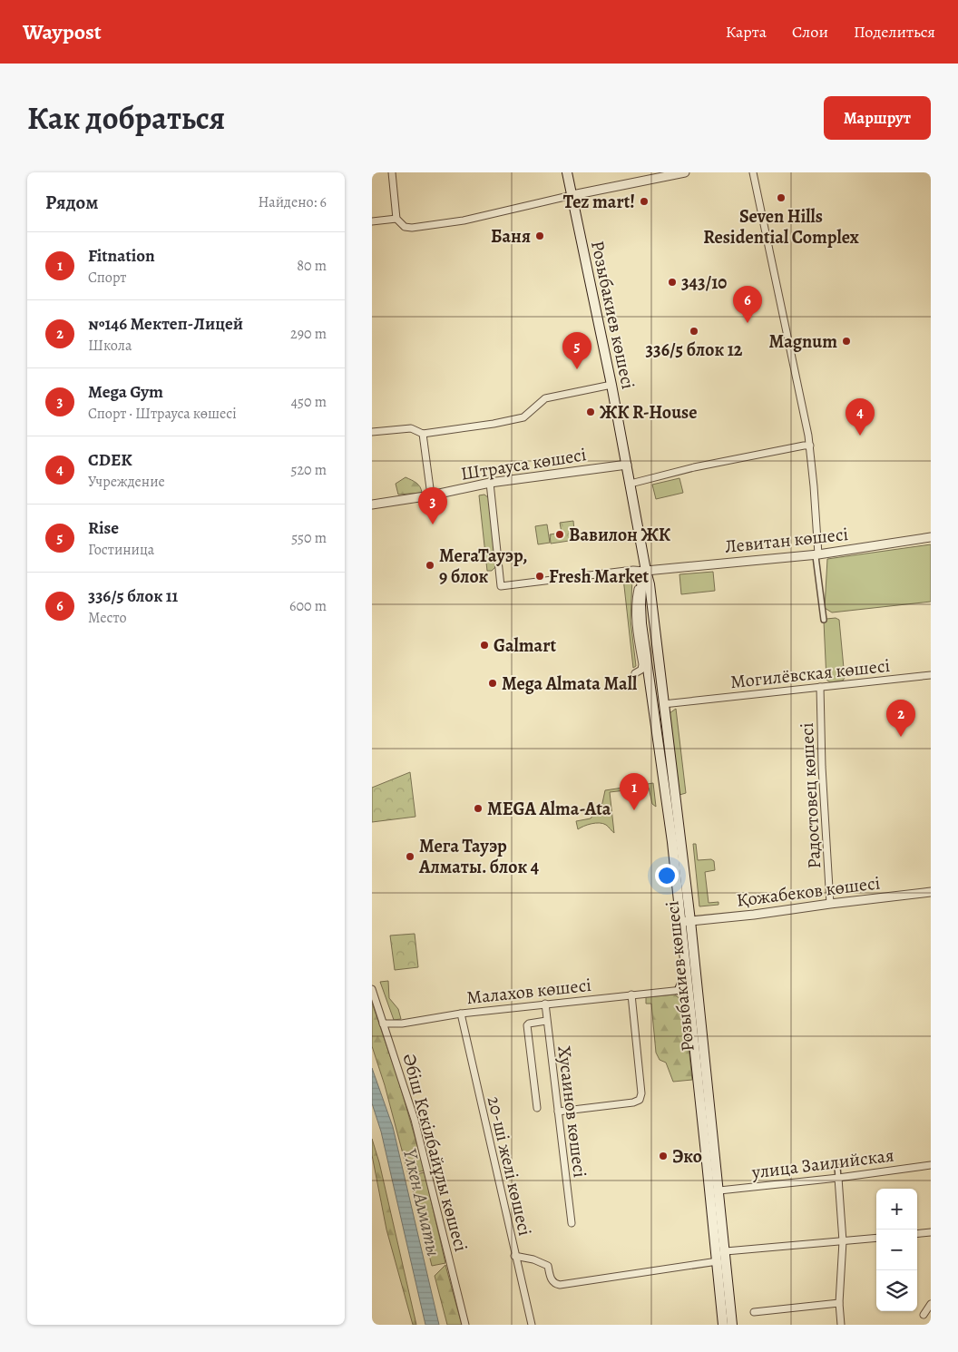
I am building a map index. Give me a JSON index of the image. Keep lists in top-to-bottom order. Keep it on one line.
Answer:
{"streets":{"main road":["Розыбакиев көшесі"],"street":["Штрауса көшесі","Левитан көшесі","Могилёвская көшесі","Радостовец көшесі","Қожабеков көшесі","Малахов көшесі","Хусаинов көшесі","Әбіш Кекілбайұлы көшесі","улица Заилийская","20-ші желі көшесі"]},"crossings":[["Розыбакиев көшесі","Штрауса көшесі"],["Розыбакиев көшесі","Левитан көшесі"],["Розыбакиев көшесі","Могилёвская көшесі"],["Розыбакиев көшесі","Қожабеков көшесі"],["Розыбакиев көшесі","Малахов көшесі"],["Розыбакиев көшесі","улица Заилийская"],["Могилёвская көшесі","Радостовец көшесі"],["Радостовец көшесі","Қожабеков көшесі"],["Малахов көшесі","Хусаинов көшесі"],["Малахов көшесі","Әбіш Кекілбайұлы көшесі"],["Малахов көшесі","20-ші желі көшесі"]],"water":["Үлкен Алматы"],"places":["Seven Hills Residential Complex","Tez mart!","Баня","343/10","336/5 блок 12","Magnum","ЖК R-House","Вавилон ЖК","МегаТауэр, 9 блок","Fresh Market","Galmart","Mega Almata Mall","MEGA Alma-Ata","Мега Тауэр Алматы. блок 4","Эко"],"page":{"header":"Waypost","nav":["Карта","Слои","Поделиться"],"title":"Как добраться","buttons":"Маршрут","heading":["Рядом","Найдено: 6"],"list":[{"mark":"1","name":"Fitnation","note":"Спорт","value":"80 m"},{"mark":"2","name":"№146 Мектеп-Лицей","note":"Школа","value":"290 m"},{"mark":"3","name":"Mega Gym","note":"Спорт · Штрауса көшесі","value":"450 m"},{"mark":"4","name":"CDEK","note":"Учреждение","value":"520 m"},{"mark":"5","name":"Rise","note":"Гостиница","value":"550 m"},{"mark":"6","name":"336/5 блок 11","note":"Место","value":"600 m"}],"pins":["6","5","4","3","2","1"],"map_buttons":["+","−"]}}
